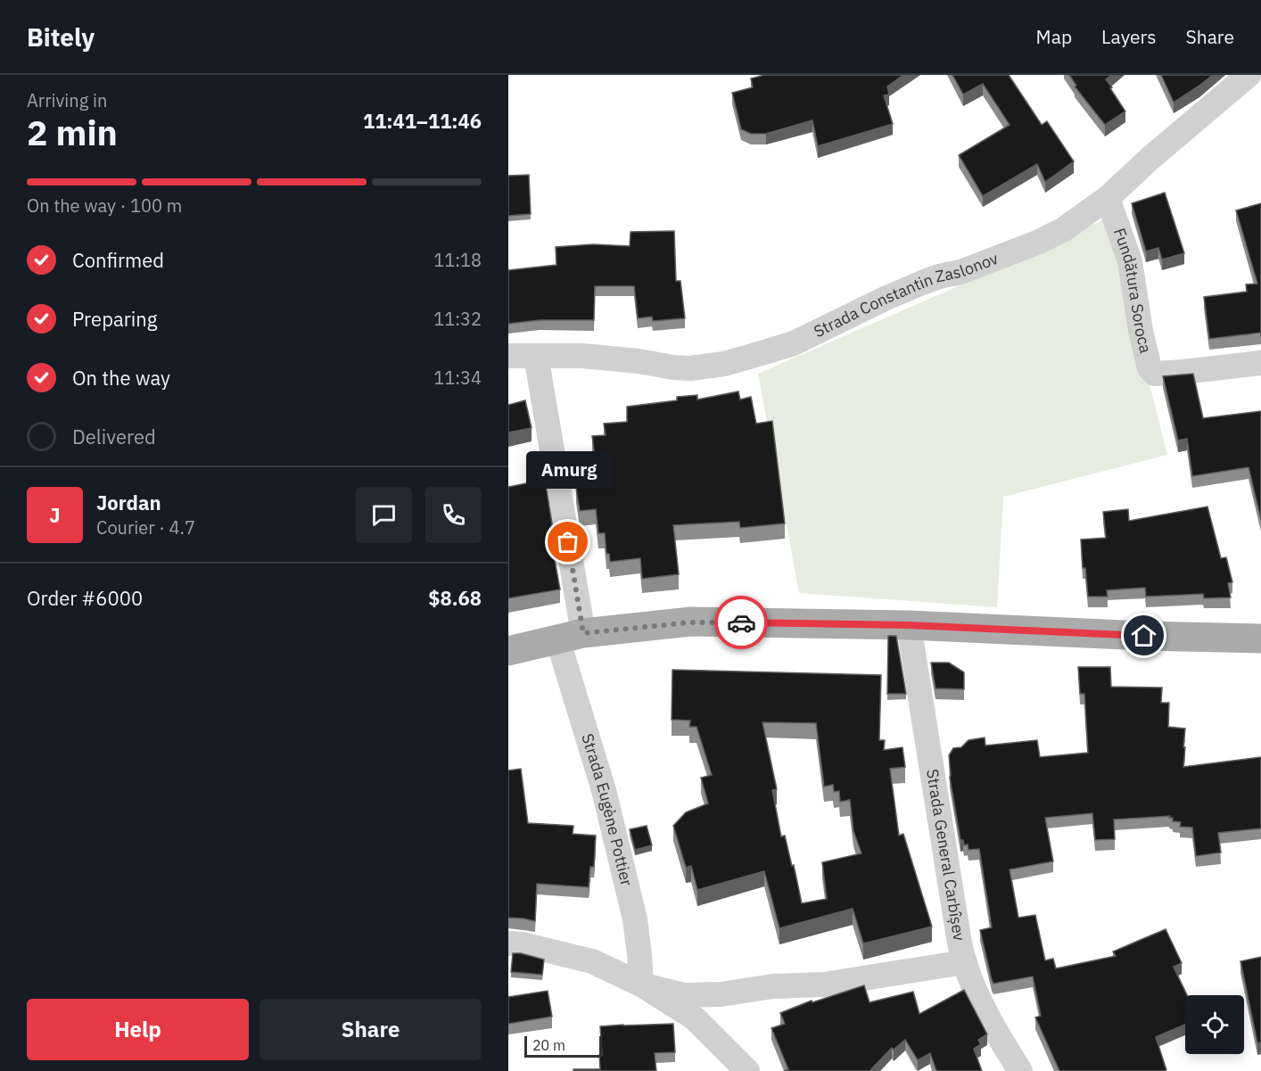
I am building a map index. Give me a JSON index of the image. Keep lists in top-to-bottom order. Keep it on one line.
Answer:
{"streets":{"street":["Fundătura Sorocа","Strada Constantin Zaslonov","Strada Eugène Pottier","Strada General Carbîșev"]},"crossings":[["Fundătura Sorocа","Strada Constantin Zaslonov"],["Strada Constantin Zaslonov","Strada Eugène Pottier"]],"places":["Amurg"],"scale_bar":"20 m","page":{"header":"Bitely","nav":["Map","Layers","Share"],"heading":["2 min","Arriving in","11:41–11:46"],"panel":["Jordan","Courier · 4.7","Order #6000","$8.68"],"bar":"On the way · 100 m","list":[["Confirmed","11:18"],["Preparing","11:32"],["On the way","11:34"],"Delivered"],"bubble":"Amurg","round":"J","buttons":["Help","Share"],"scale":"20 m"}}
